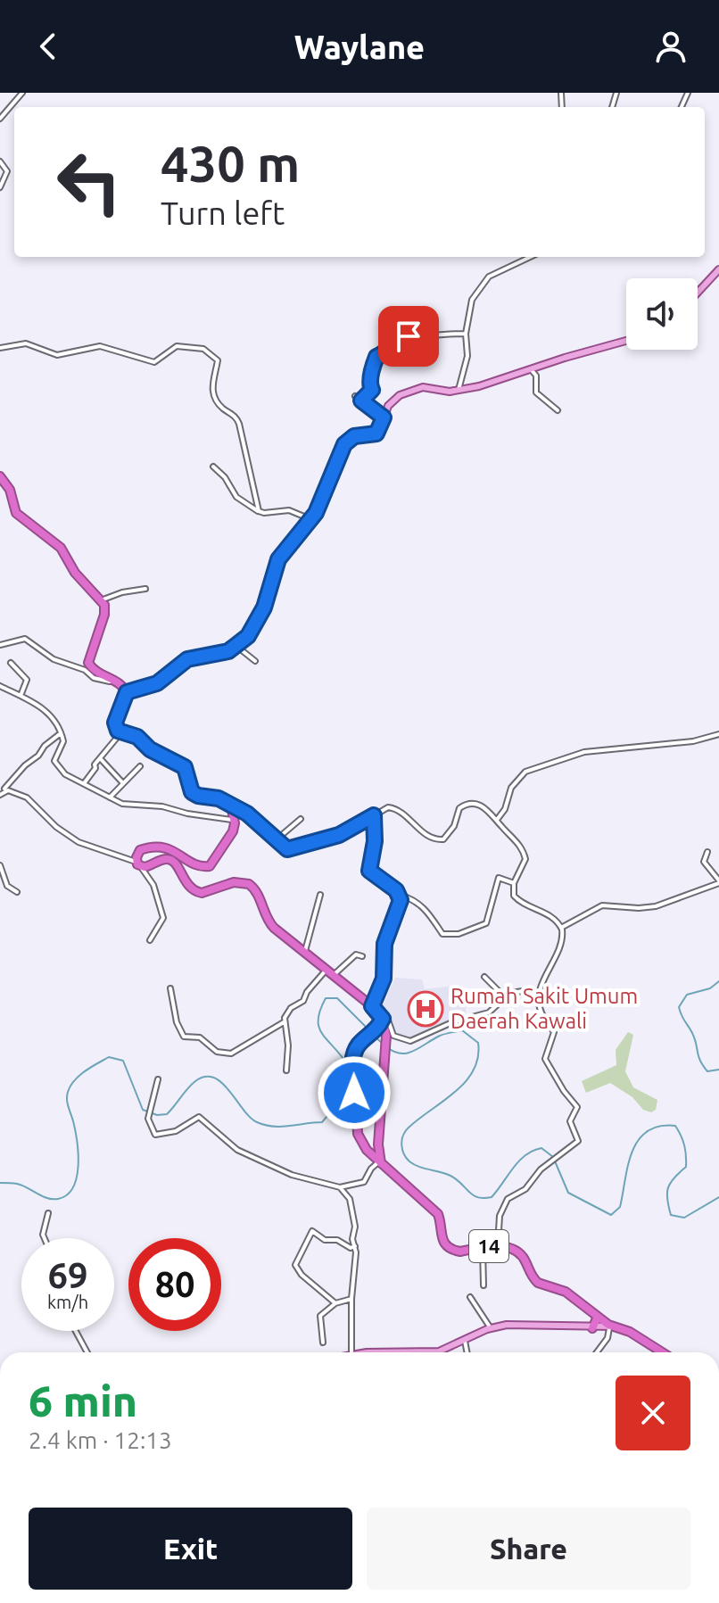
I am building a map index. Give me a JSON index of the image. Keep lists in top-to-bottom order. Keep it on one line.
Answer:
{"streets":{"highway":["14"]},"places":{"hospital":["Rumah Sakit Umum Daerah Kawali"]},"page":{"header":"Waylane","turn":["430 m","Turn left"],"speed":"69 km/h","limit":"80","heading":["6 min","2.4 km · 12:13"],"buttons":["Exit","Share"]}}
